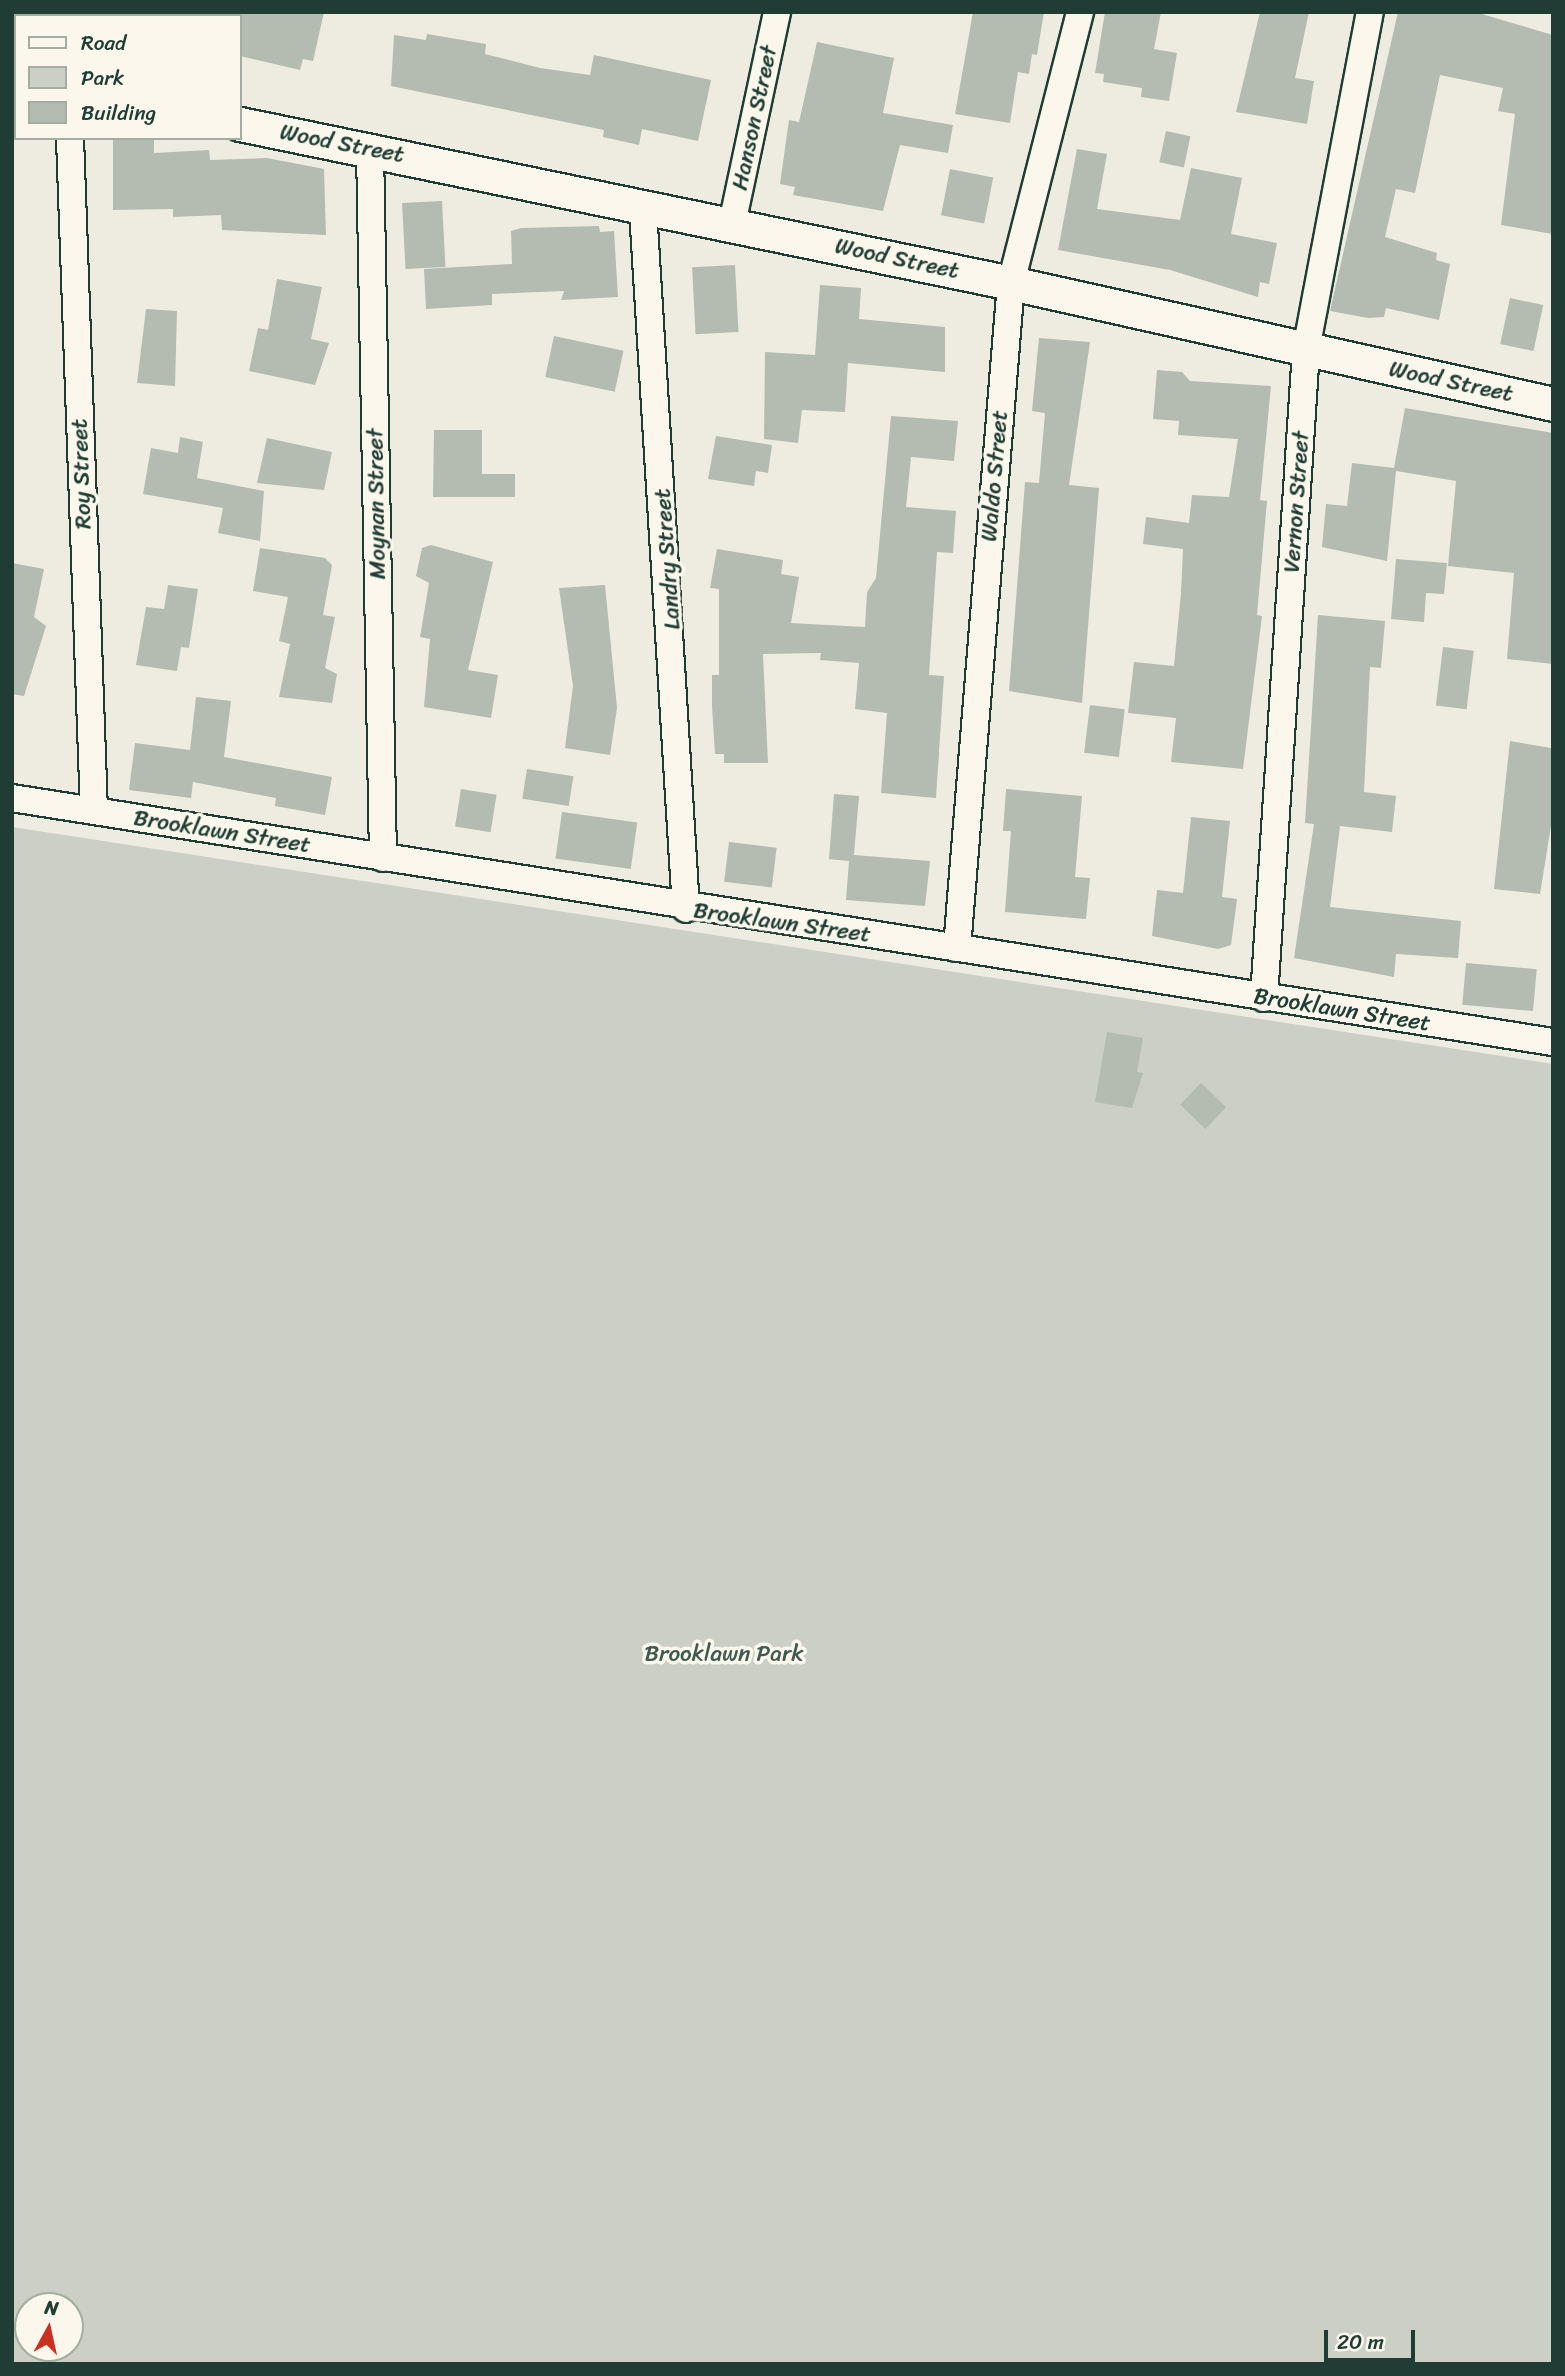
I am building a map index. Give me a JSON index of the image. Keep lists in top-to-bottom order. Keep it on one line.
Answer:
{"streets":{"street":["Hanson Street","Wood Street","Roy Street","Waldo Street","Vernon Street","Moynan Street","Landry Street","Brooklawn Street"]},"crossings":[["Hanson Street","Wood Street"],["Wood Street","Waldo Street"],["Wood Street","Vernon Street"],["Wood Street","Moynan Street"],["Wood Street","Landry Street"],["Roy Street","Brooklawn Street"],["Waldo Street","Brooklawn Street"],["Vernon Street","Brooklawn Street"],["Moynan Street","Brooklawn Street"],["Landry Street","Brooklawn Street"]],"parks":["Brooklawn Park"],"legend":["Road","Park","Building"],"scale_bar":"20 m","north":"top"}
